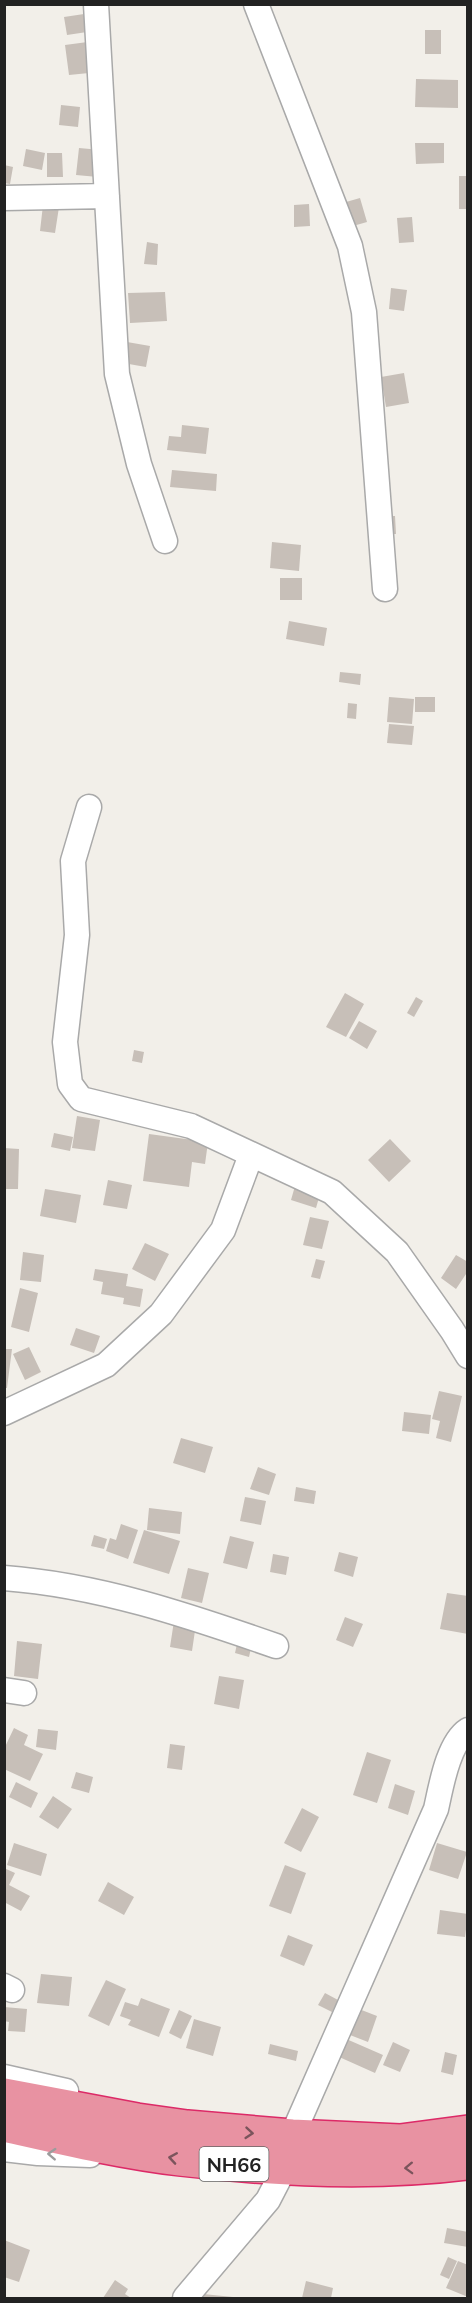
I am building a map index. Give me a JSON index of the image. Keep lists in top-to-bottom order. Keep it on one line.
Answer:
{"streets":{"highway":["NH66"]}}
